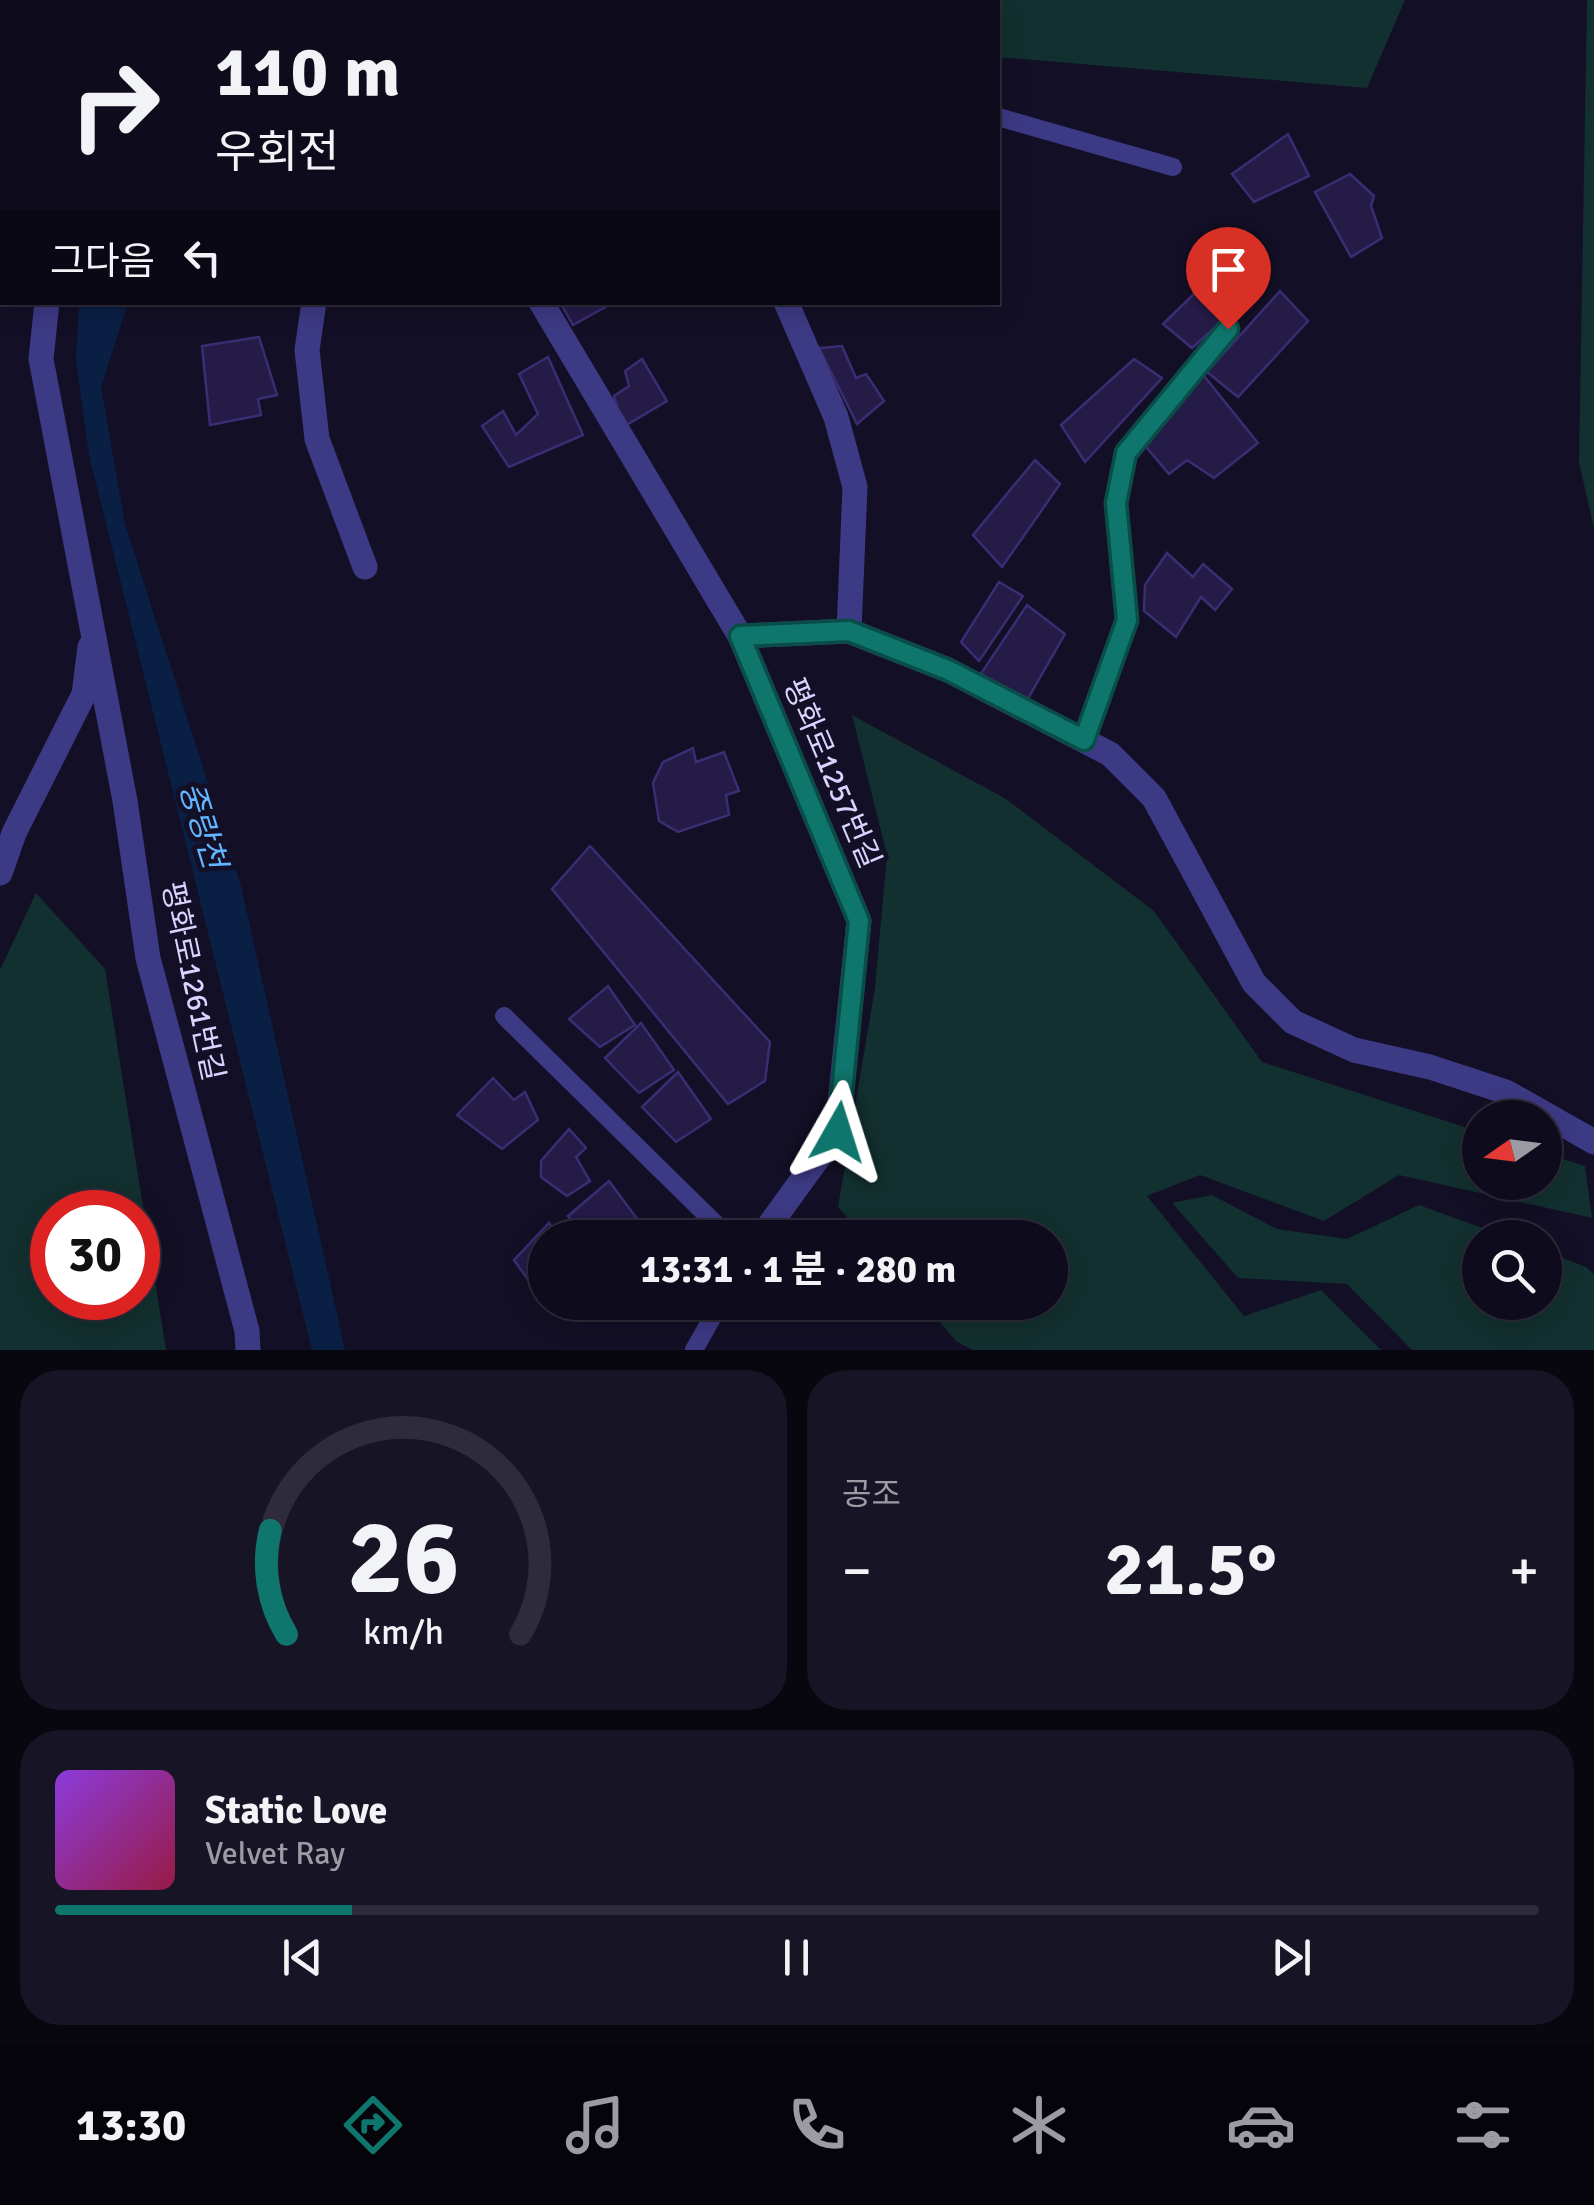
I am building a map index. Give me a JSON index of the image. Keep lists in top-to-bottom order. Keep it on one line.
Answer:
{"streets":{"street":["평화로1257번길","평화로1261번길"]},"water":["중랑천"],"north":"left","page":{"turn":["110 m","우회전"],"then":"그다음","limit":"30","trip":"13:31 · 1 분 · 280 m","tile":"공조","heat":["−","21.5°","+"],"song":["Static Love","Velvet Ray"],"tabs":"13:30","gauge":["26","km/h"]}}
